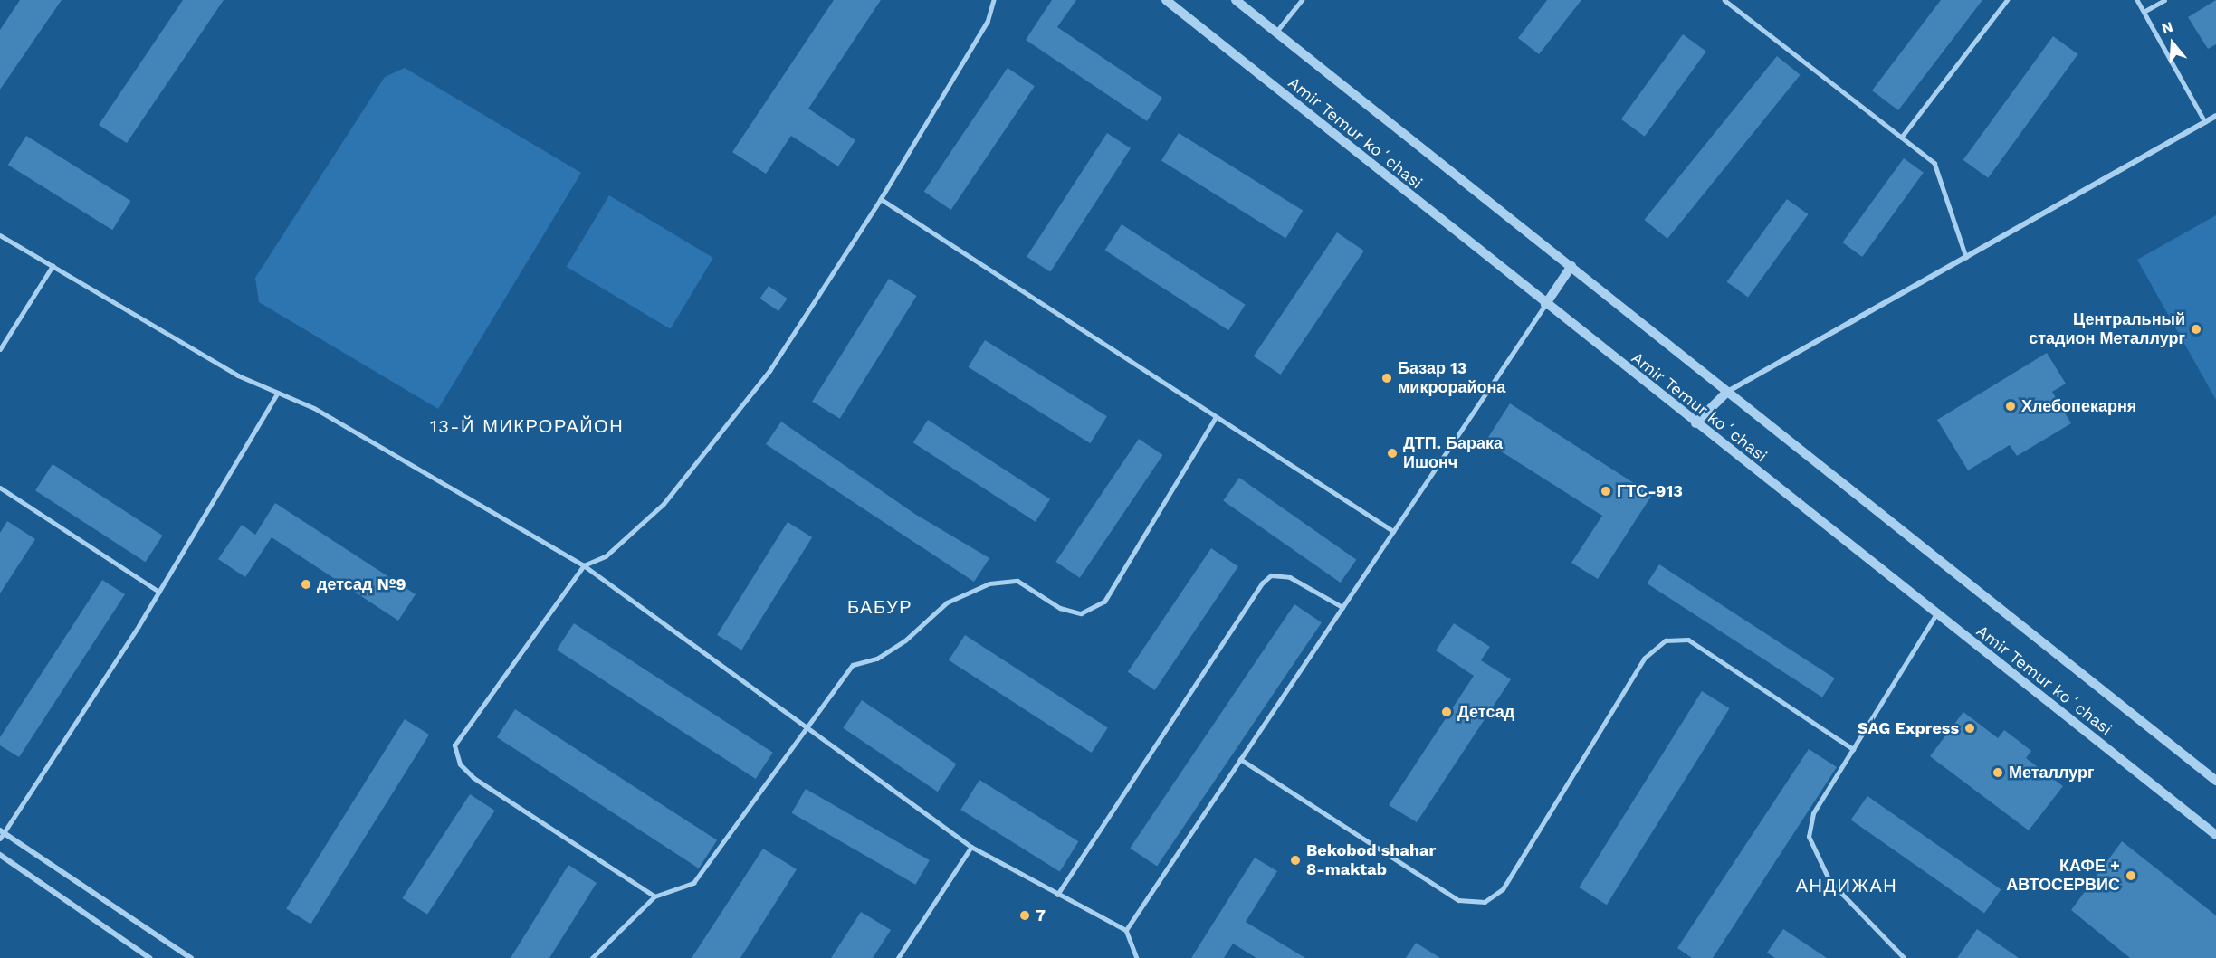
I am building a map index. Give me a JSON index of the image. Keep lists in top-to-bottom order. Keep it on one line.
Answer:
{"streets":{"street":["Amir Temur koʻchasi"]},"districts":["13-Й МИКРОРАЙОН","БАБУР","АНДИЖАН"],"places":["Центральный стадион Металлург","Базар 13 микрорайона","Хлебопекарня","ДТП. Барака Ишонч","ГТС-913","детсад №9","Детсад","SAG Express","Металлург","Bekobod shahar 8-maktab","КАФЕ + АВТОСЕРВИС","7"],"north":"top"}
